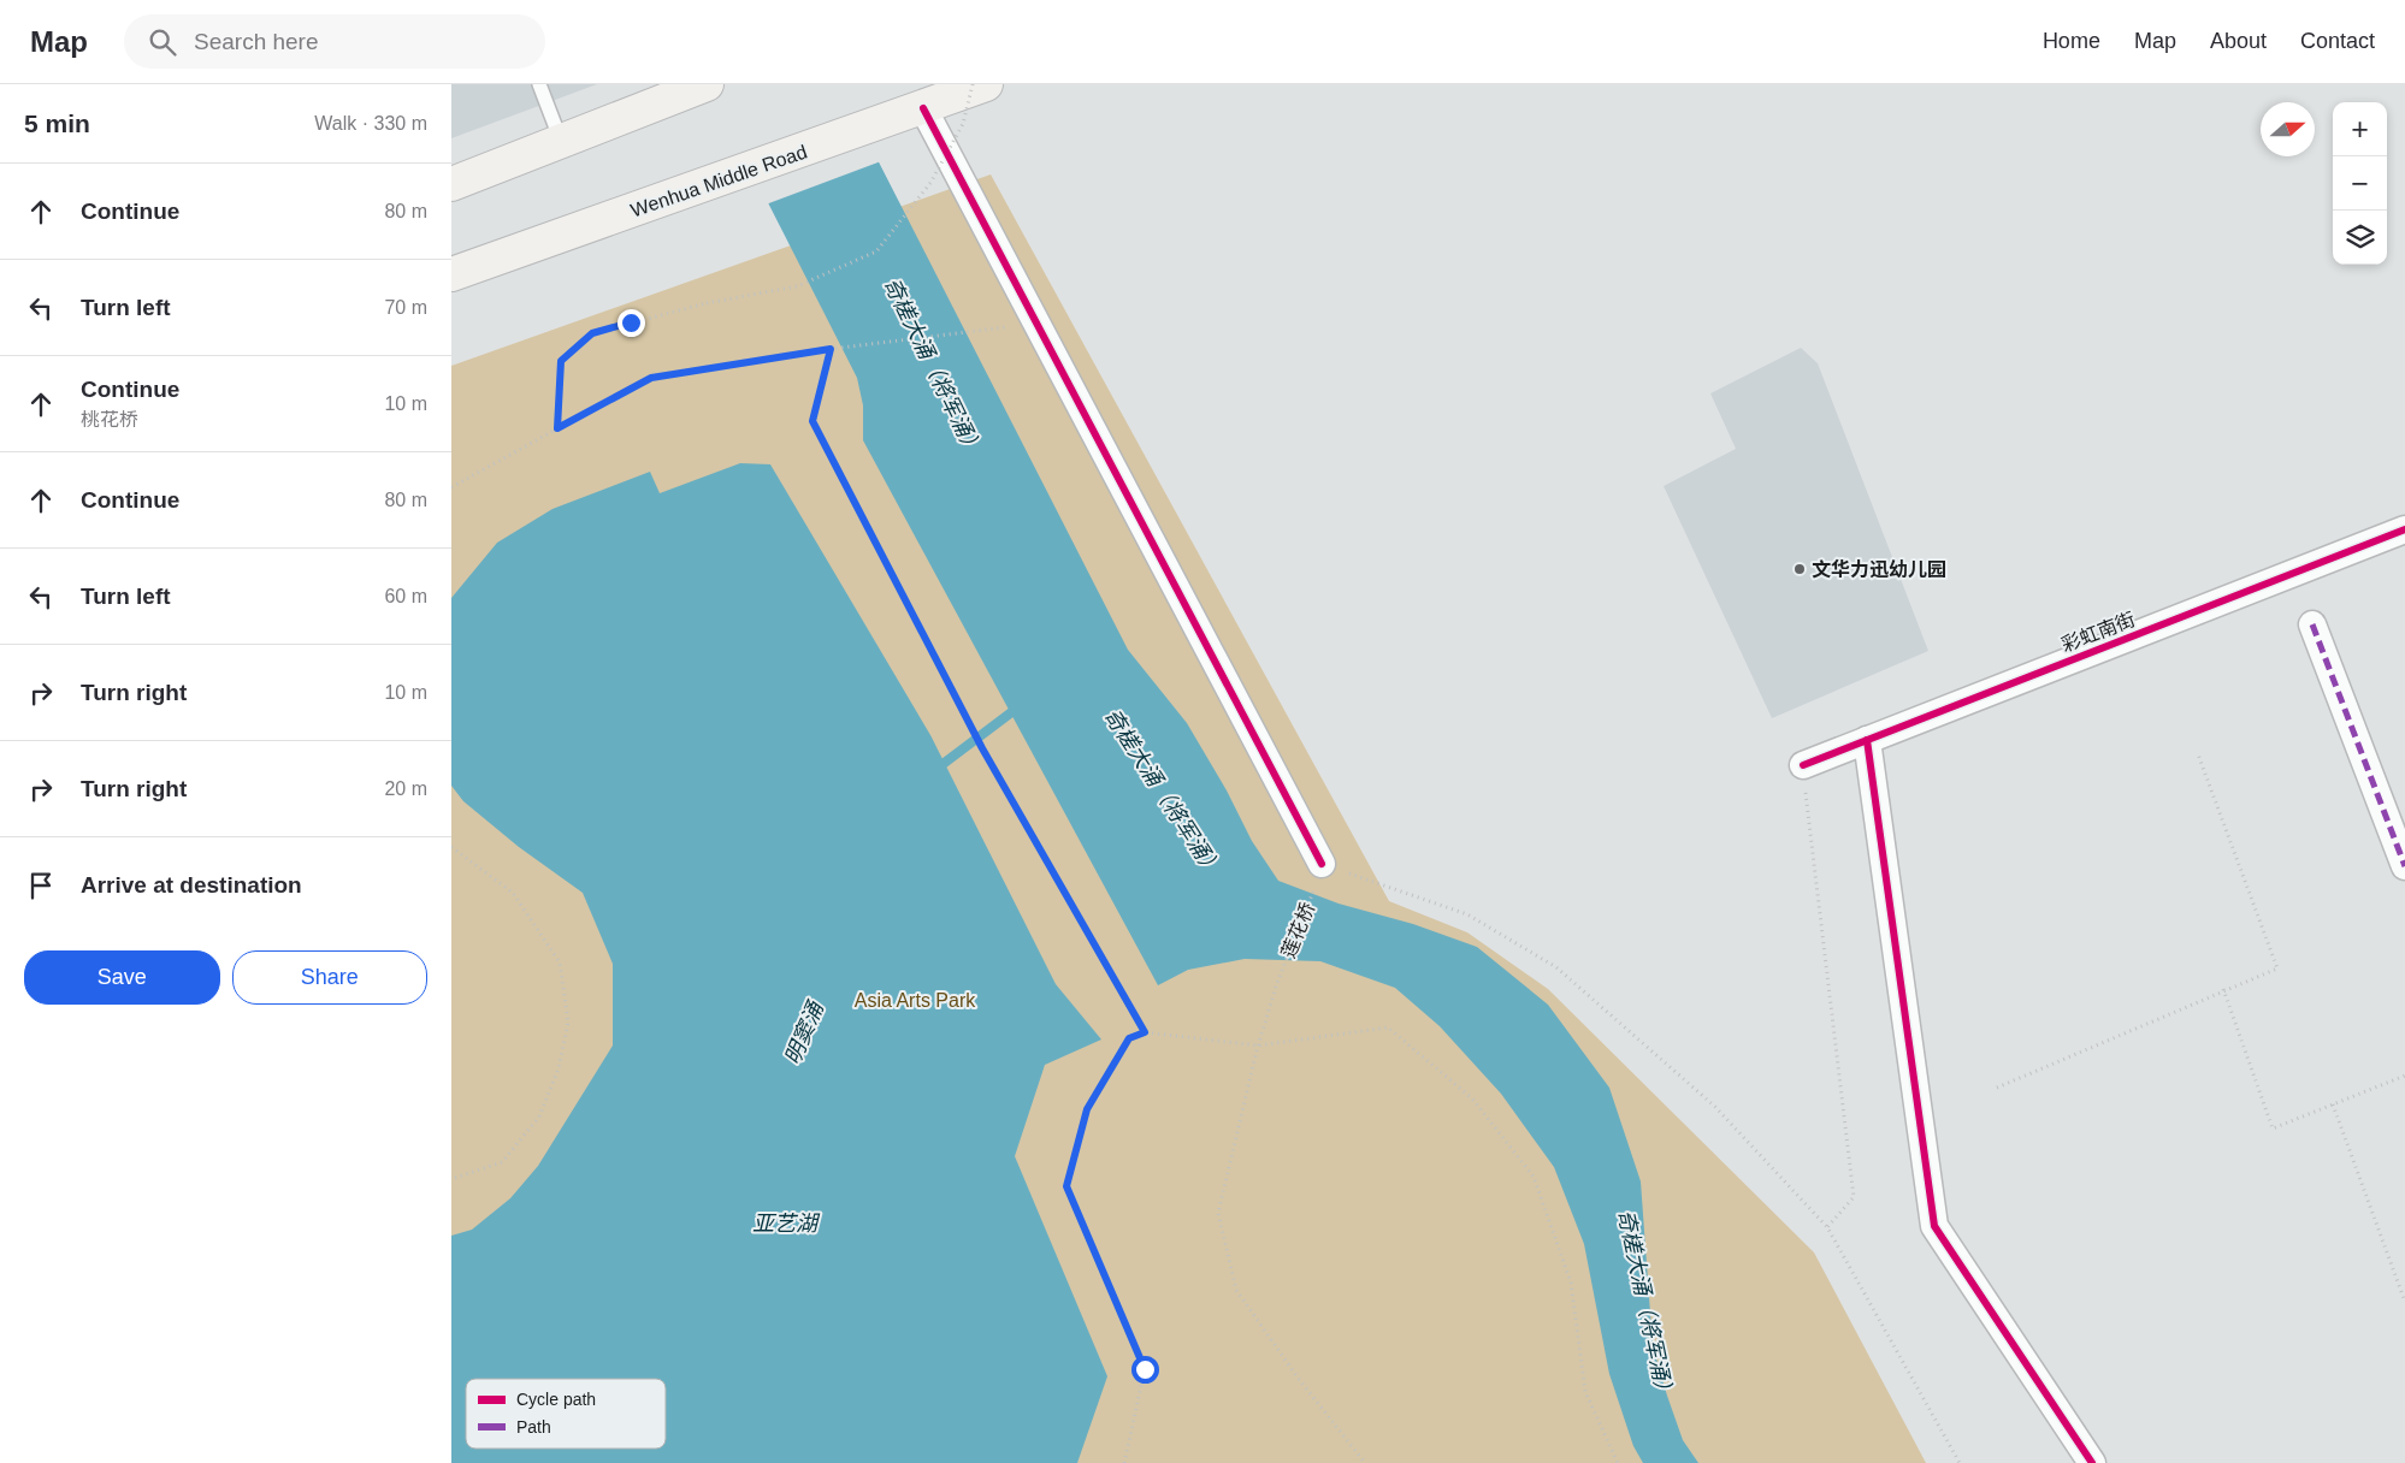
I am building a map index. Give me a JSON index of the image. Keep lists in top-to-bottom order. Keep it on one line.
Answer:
{"streets":{"main road":["Wenhua Middle Road"],"street":["彩虹南街"],"path":["莲花桥"]},"water":["奇槎大涌（将军涌）","明窦涌","亚艺湖"],"parks":["Asia Arts Park"],"places":["文华力迅幼儿园"],"legend":["Cycle path","Path"],"north":"right","page":{"header":"Map","search":"Search here","nav":["Home","Map","About","Contact"],"heading":["5 min","Walk · 330 m"],"map_buttons":["+","−"],"list":[["Continue","80 m"],["Turn left","70 m"],["Continue","桃花桥","10 m"],["Continue","80 m"],["Turn left","60 m"],["Turn right","10 m"],["Turn right","20 m"],"Arrive at destination"],"buttons":["Save","Share"]}}
